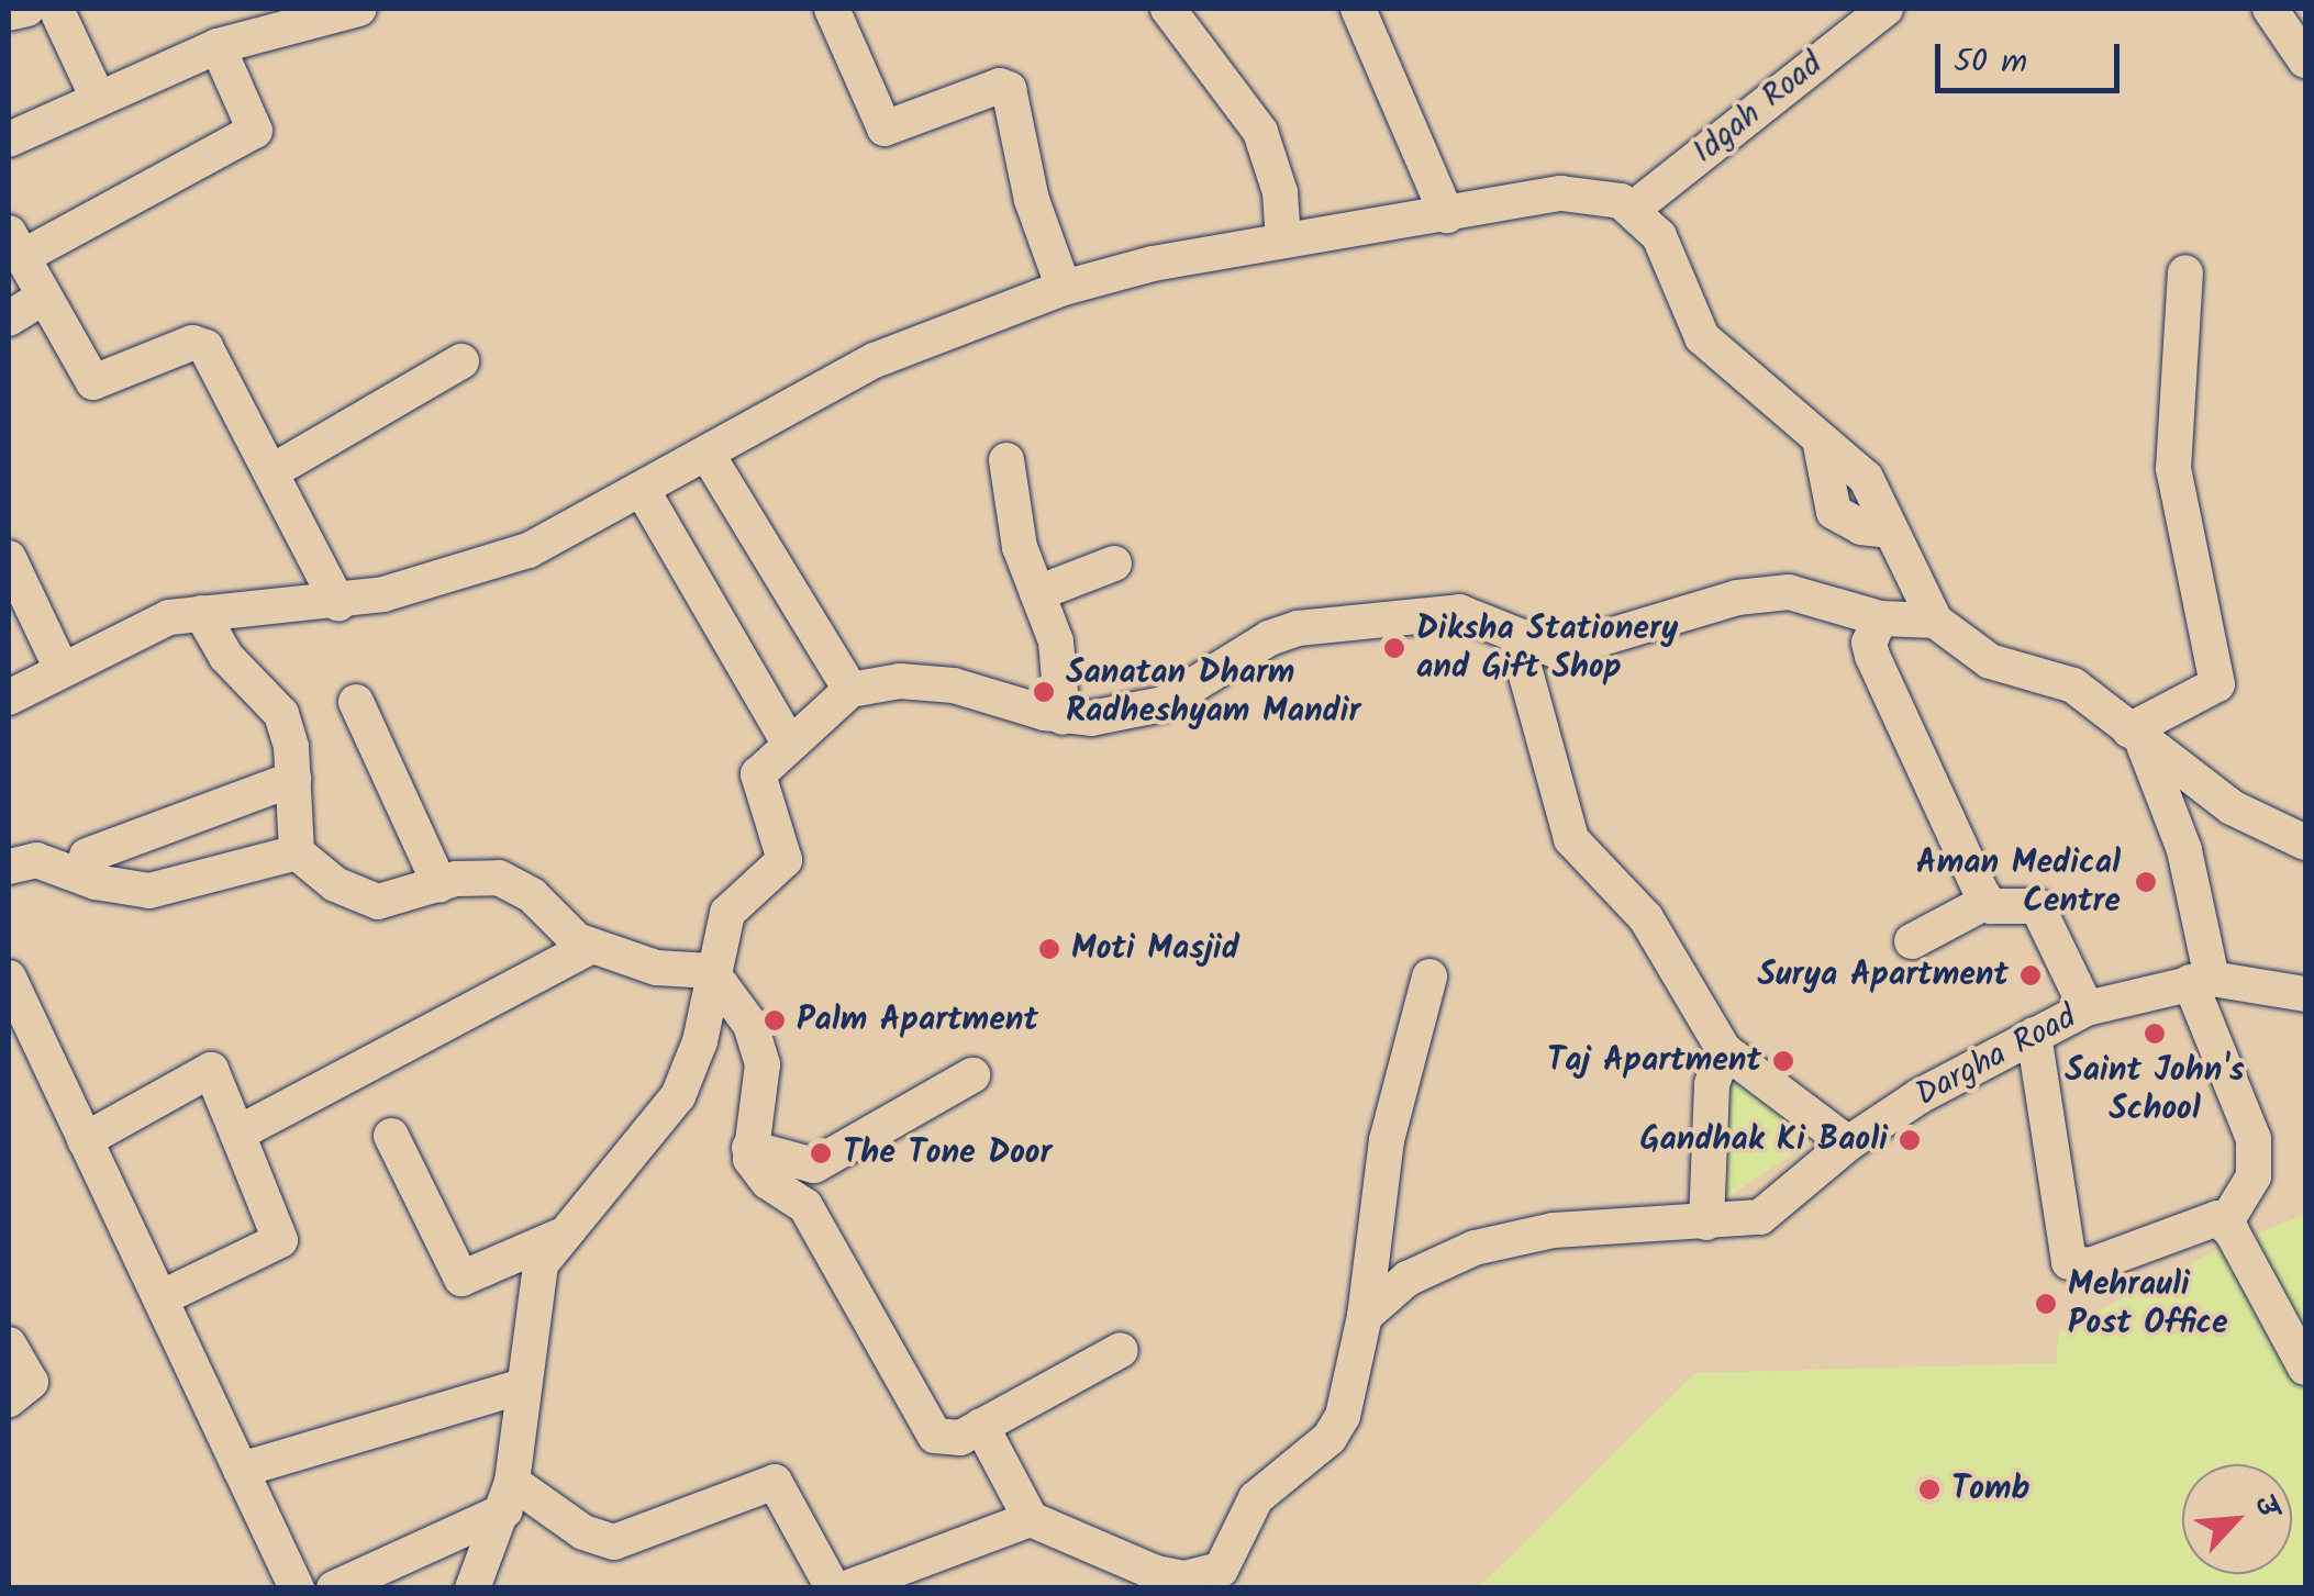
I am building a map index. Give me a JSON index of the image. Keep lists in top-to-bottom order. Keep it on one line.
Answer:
{"streets":{"street":["Idgah Road","Dargha Road"]},"places":["Diksha Stationery and Gift Shop","Sanatan Dharm Radheshyam Mandir","Aman Medical Centre","Moti Masjid","Surya Apartment","Palm Apartment","Saint John's School","Taj Apartment","Gandhak Ki Baoli","The Tone Door","Mehrauli Post Office","Tomb"],"scale_bar":"50 m","north":"top right"}
